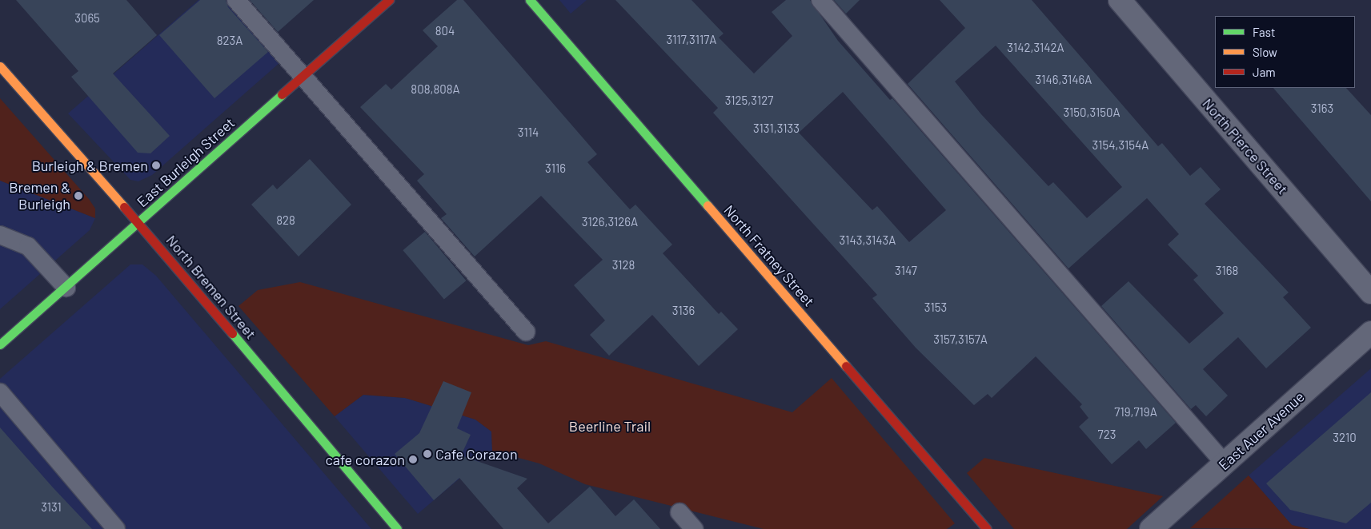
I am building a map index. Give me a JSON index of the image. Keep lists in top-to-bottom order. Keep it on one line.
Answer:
{"streets":{"street":["North Pierce Street","East Burleigh Street","North Fratney Street","North Bremen Street","East Auer Avenue"]},"crossings":[["East Burleigh Street","North Bremen Street"]],"parks":["Beerline Trail"],"places":["Burleigh & Bremen","Bremen & Burleigh","Cafe Corazon","cafe corazon"],"house_numbers":["3065","804","3117,3117A","823A","3142,3142A","3146,3146A","808,808A","3125,3127","3163","3150,3150A","3131,3133","3114","3154,3154A","3116","828","3126,3126A","3143,3143A","3128","3147","3168","3153","3136","3157,3157A","719,719A","723","3210","3131"],"legend":["Fast","Slow","Jam"]}
